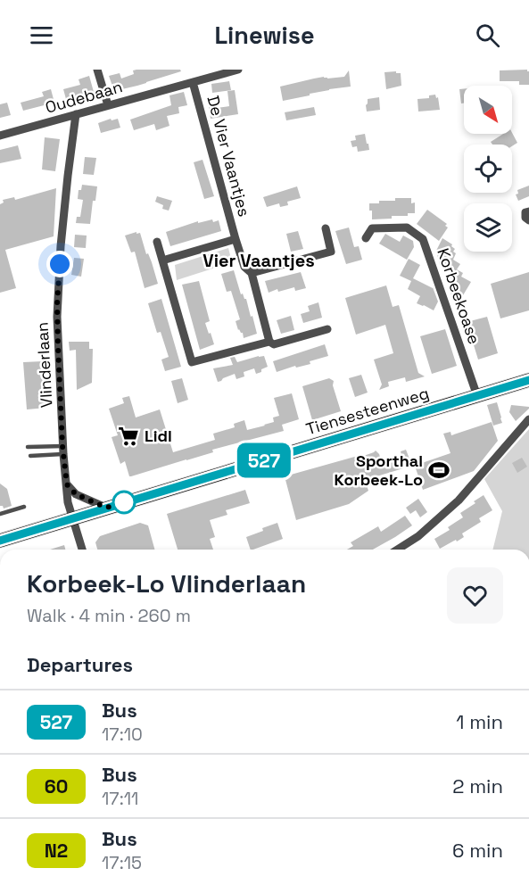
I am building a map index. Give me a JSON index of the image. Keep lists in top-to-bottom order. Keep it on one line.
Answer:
{"streets":{"main road":["Tiensesteenweg"],"street":["Oudebaan","De Vier Vaantjes","Korbeekoase","Vlinderlaan"]},"crossings":[["Oudebaan","De Vier Vaantjes"],["Oudebaan","Vlinderlaan"],["Korbeekoase","Tiensesteenweg"],["Vlinderlaan","Tiensesteenweg"]],"districts":["Vier Vaantjes"],"places":{"supermarket":["Lidl"],"sports":["Sporthal Korbeek-Lo"]},"lines":["bus line 527"],"north":"bottom right","page":{"header":"Linewise","on_map":"527","heading":[["Korbeek-Lo Vlinderlaan","Walk · 4 min · 260 m"],"Departures"],"list":[{"mark":"527","name":"Bus","note":"17:10","value":"1 min"},{"mark":"60","name":"Bus","note":"17:11","value":"2 min"},{"mark":"N2","name":"Bus","note":"17:15","value":"6 min"}]}}
